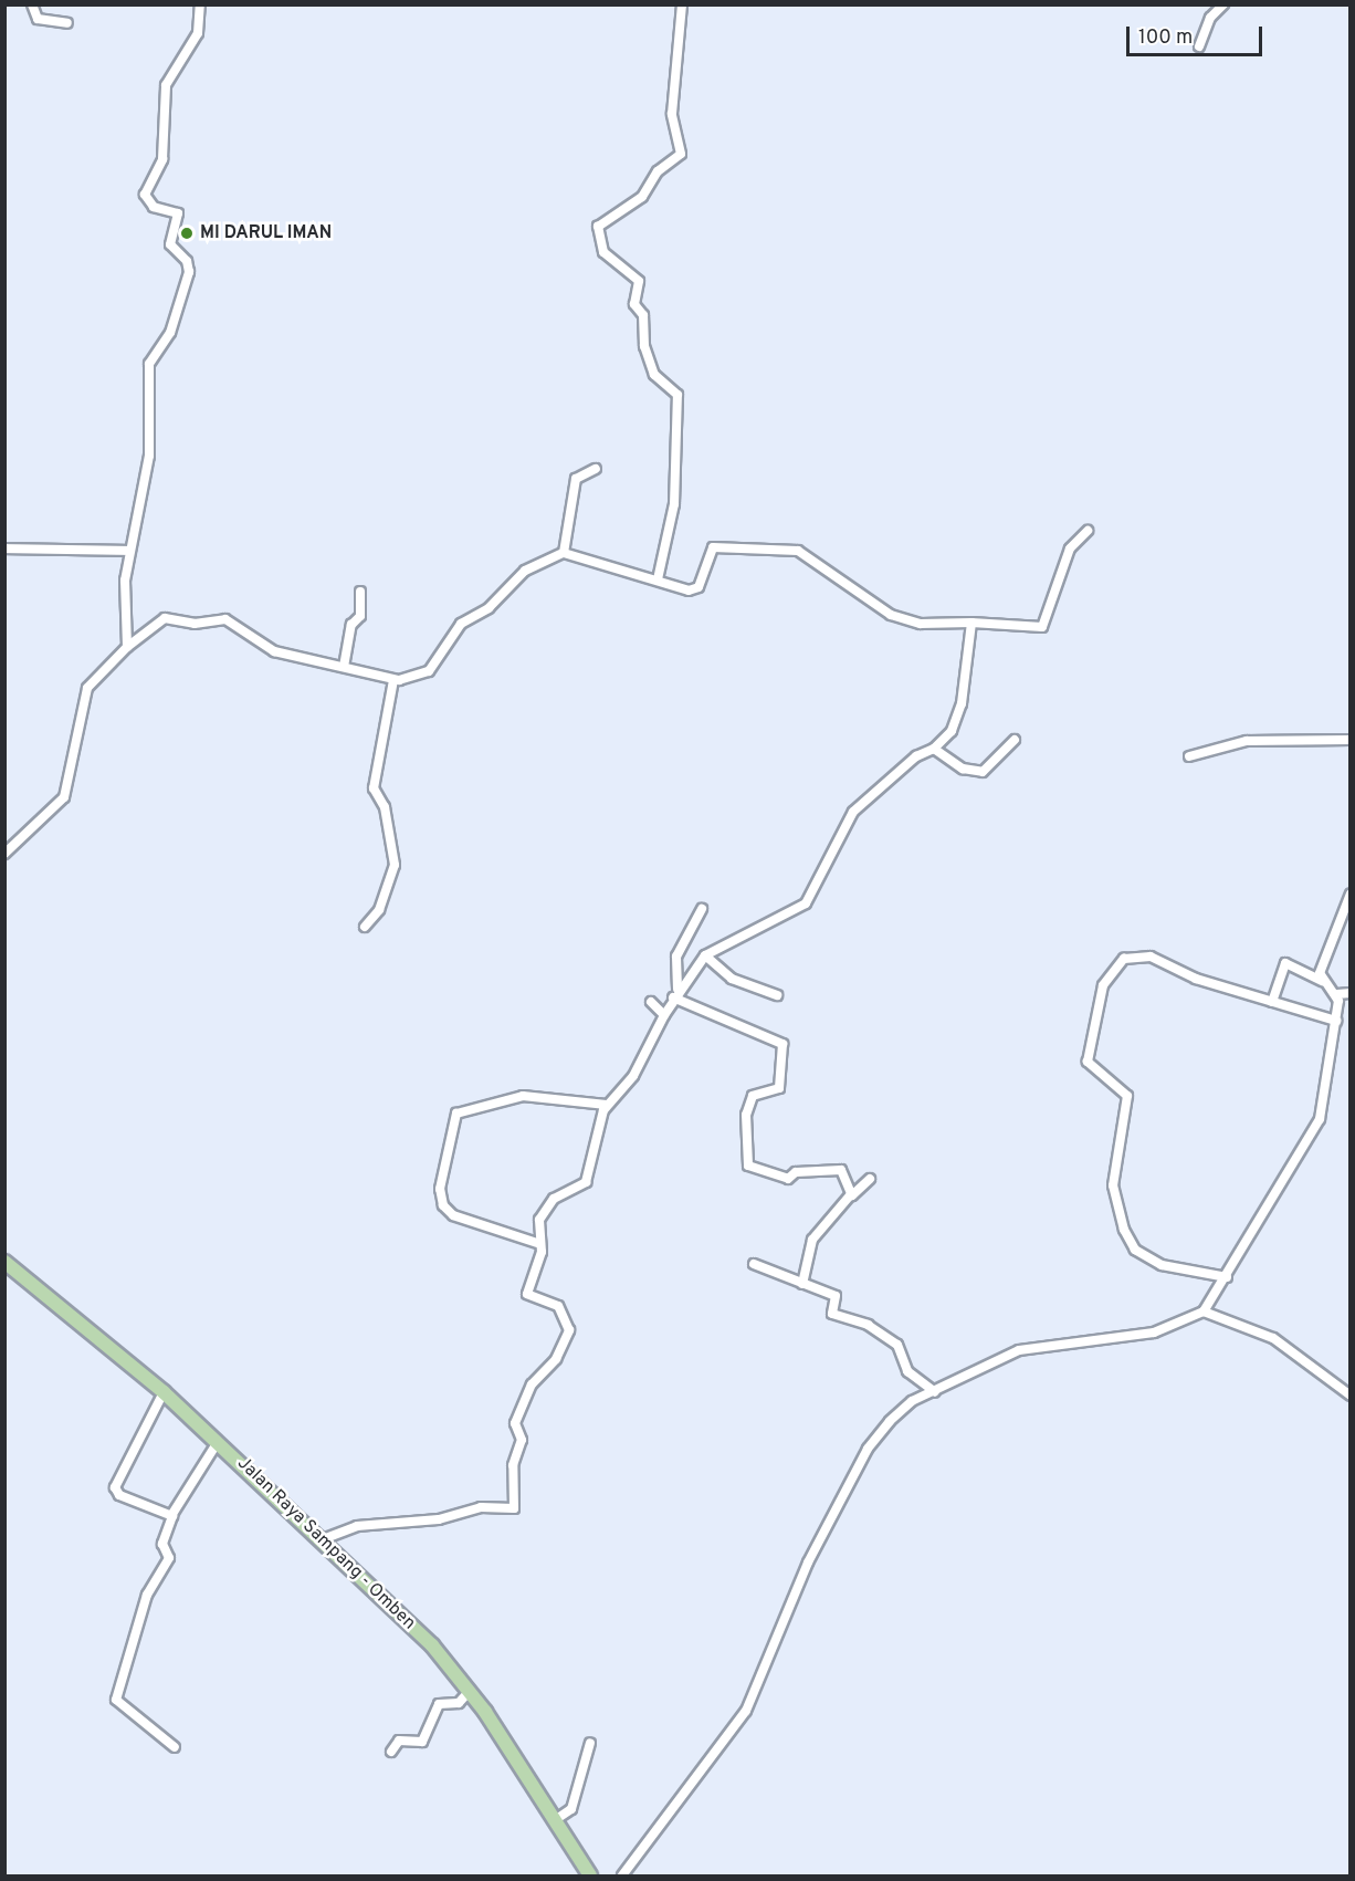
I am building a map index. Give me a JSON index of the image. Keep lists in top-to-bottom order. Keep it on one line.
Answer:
{"streets":{"main road":["Jalan Raya Sampang - Omben"]},"places":["MI DARUL IMAN"],"scale_bar":"100 m"}
